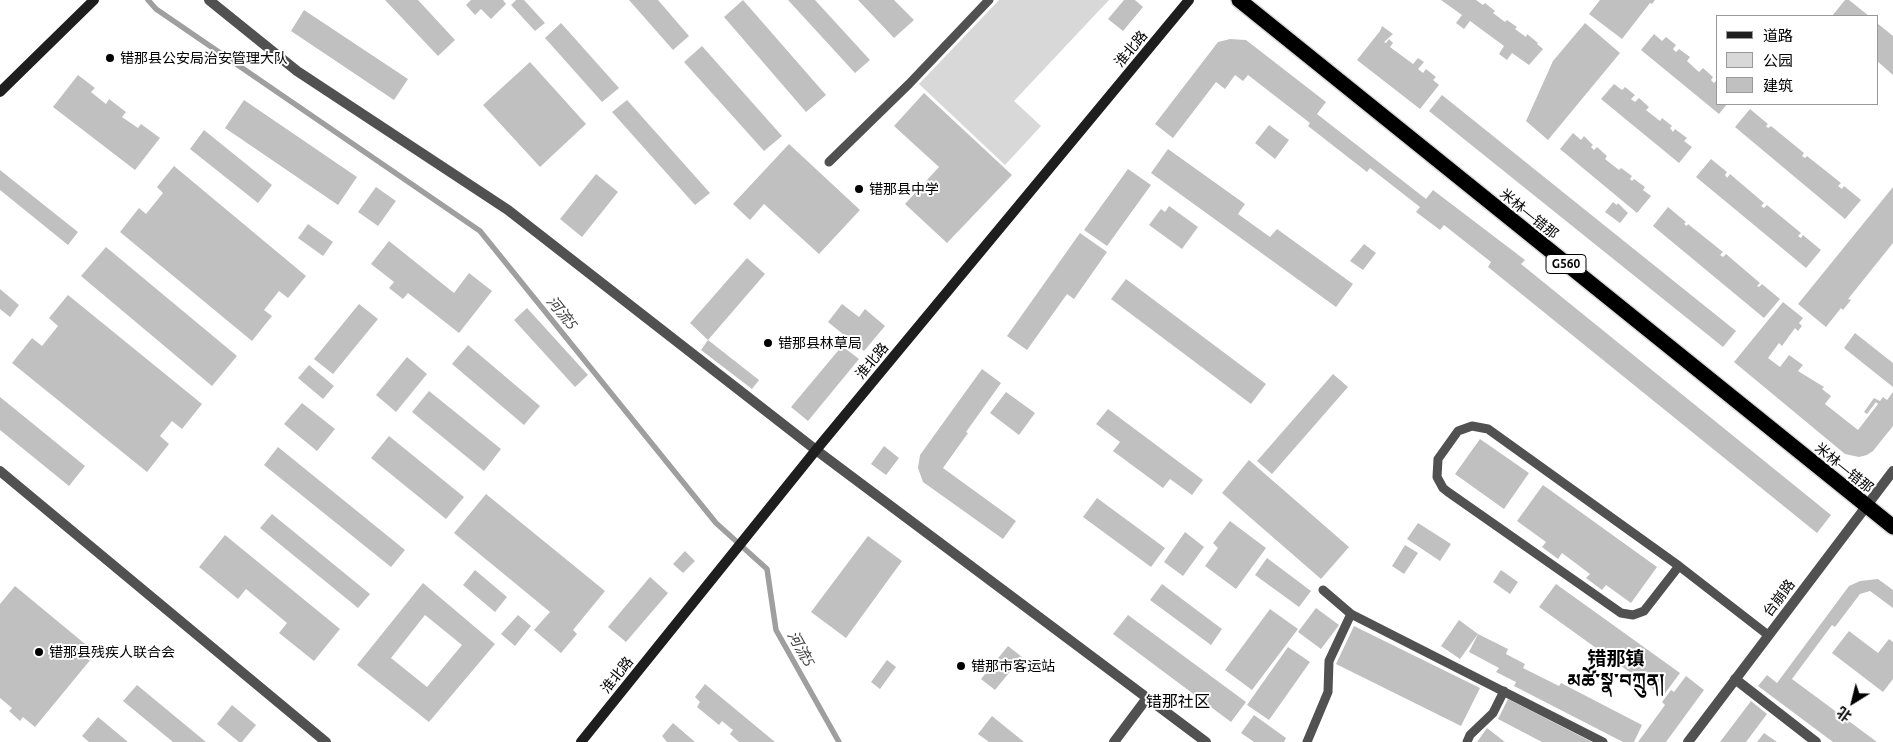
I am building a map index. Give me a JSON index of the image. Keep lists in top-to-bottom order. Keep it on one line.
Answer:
{"streets":{"highway":["米林—错那","G560"],"street":["淮北路","台崩路"]},"crossings":[["米林—错那","台崩路"]],"districts":["错那镇 མཚོ་སྣ་བཀྲུན།","错那社区"],"water":["河流5"],"places":["错那县公安局治安管理大队","错那县中学","错那县林草局","错那县残疾人联合会","错那市客运站"],"legend":["道路","公园","建筑"],"north":"bottom left"}
